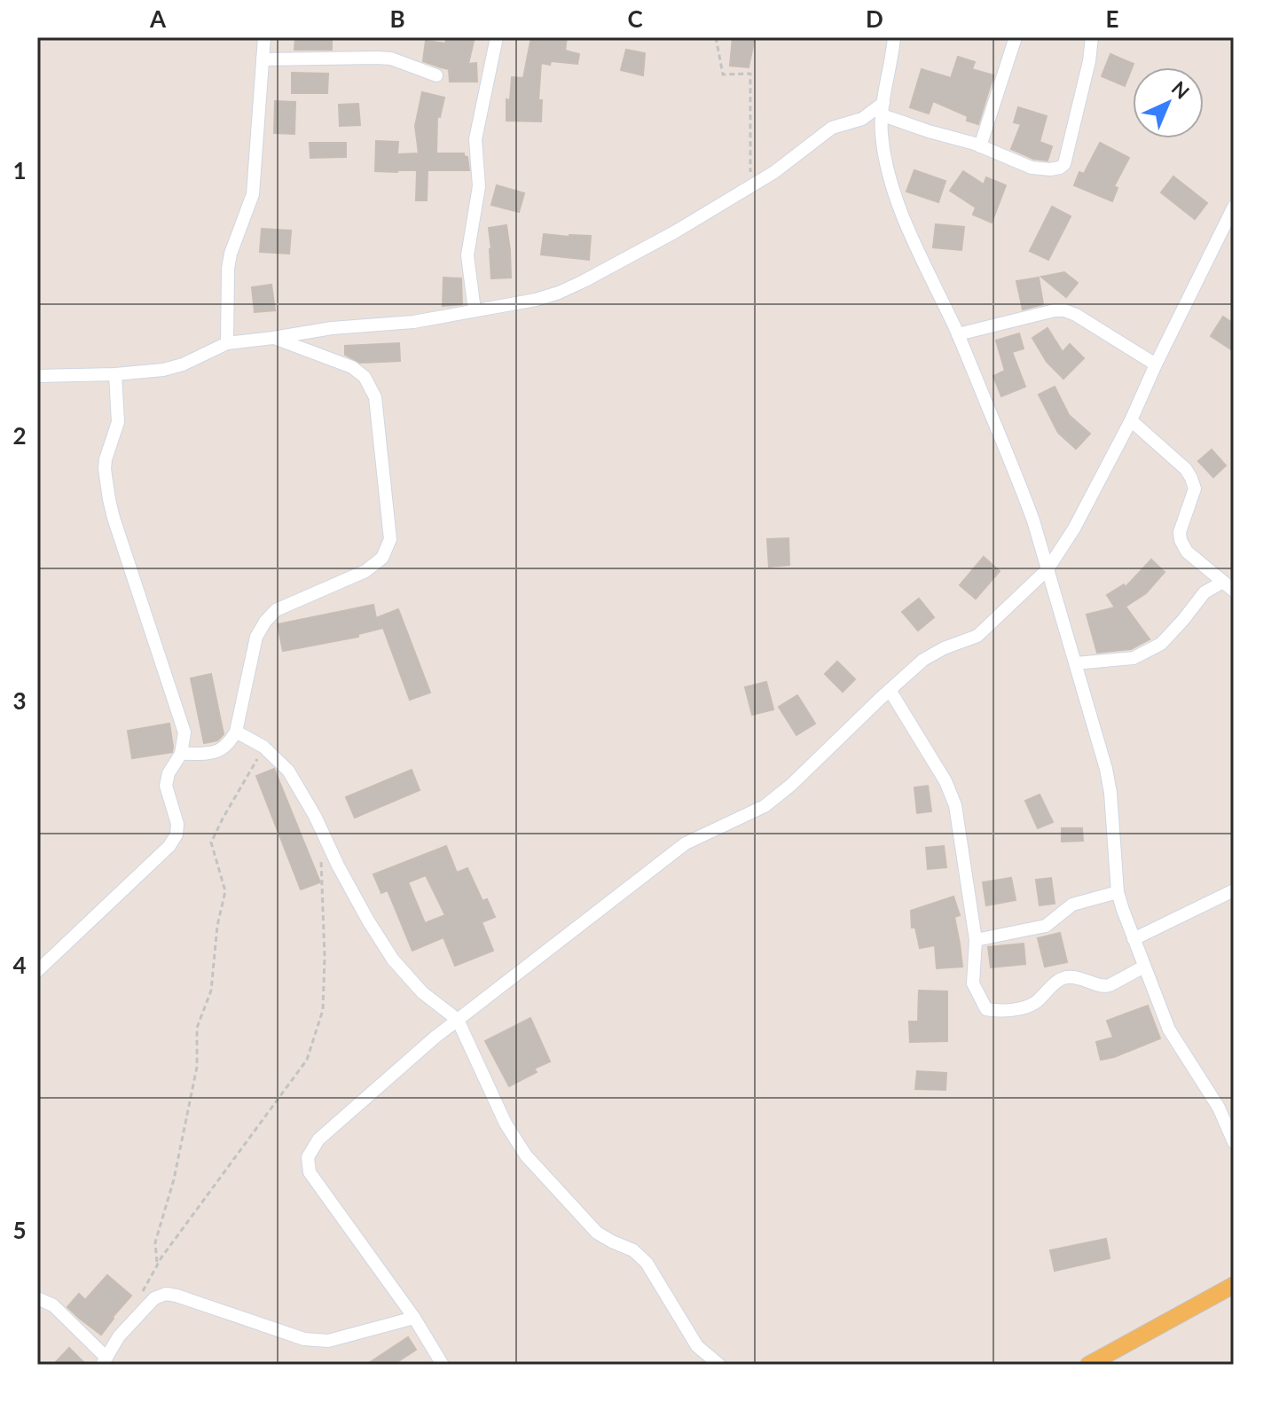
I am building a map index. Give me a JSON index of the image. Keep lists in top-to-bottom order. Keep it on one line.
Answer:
{"north":"top right","grid":{"columns":["A","B","C","D","E"],"rows":["1","2","3","4","5"]}}
